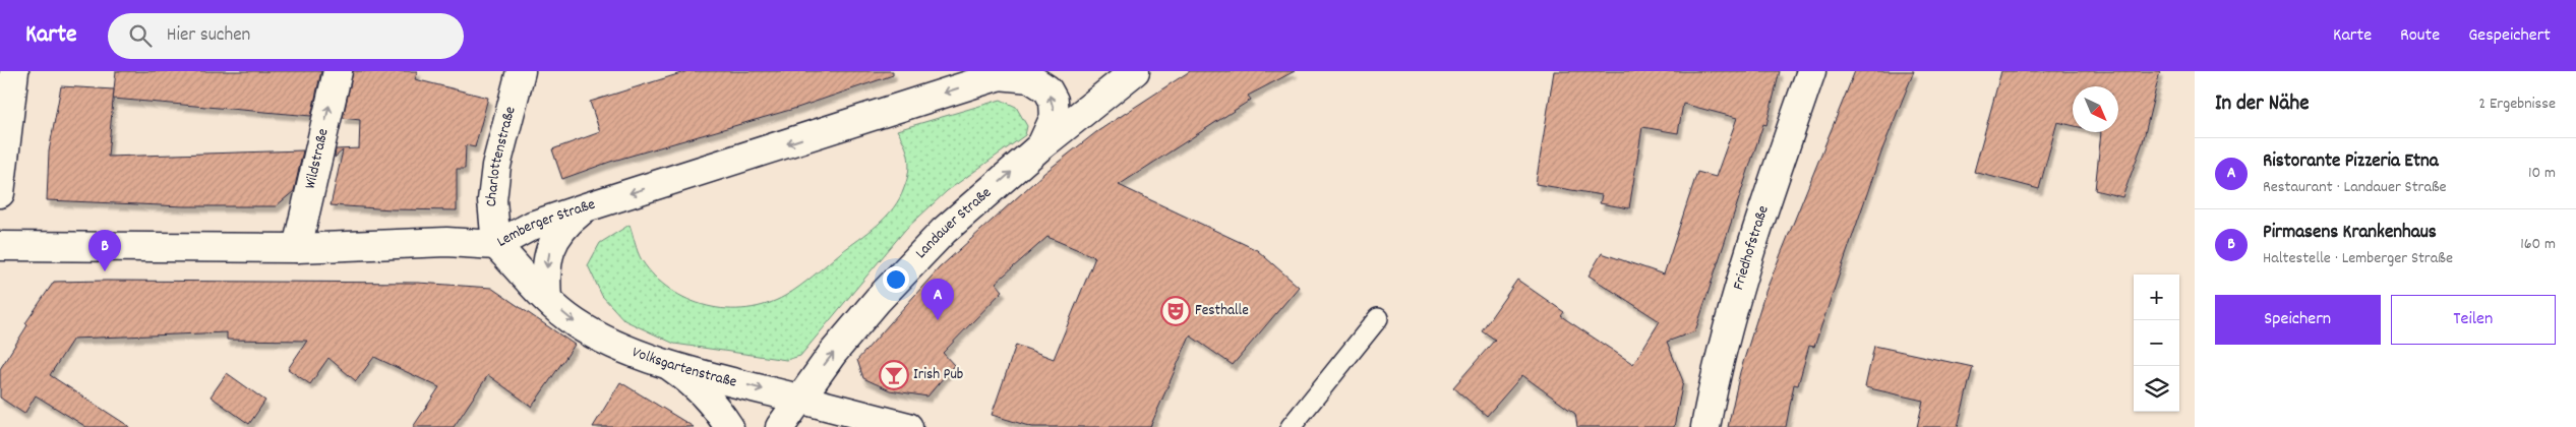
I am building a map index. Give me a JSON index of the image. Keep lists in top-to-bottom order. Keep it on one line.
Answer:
{"streets":{"main road":["Charlottenstraße","Wildstraße","Lemberger Straße","Landauer Straße","Friedhofstraße","Volksgartenstraße"]},"crossings":[["Charlottenstraße","Lemberger Straße"],["Charlottenstraße","Volksgartenstraße"],["Wildstraße","Lemberger Straße"],["Lemberger Straße","Volksgartenstraße"],["Landauer Straße","Volksgartenstraße"]],"one_way":["Wildstraße","Lemberger Straße","Landauer Straße"],"places":{"theatre":["Festhalle"],"bar":["Irish Pub"]},"north":"bottom right","page":{"header":"Karte","search":"Hier suchen","nav":["Karte","Route","Gespeichert"],"heading":["In der Nähe","2 Ergebnisse"],"list":[{"mark":"A","name":"Ristorante Pizzeria Etna","note":"Restaurant · Landauer Straße","value":"10 m"},{"mark":"B","name":"Pirmasens Krankenhaus","note":"Haltestelle · Lemberger Straße","value":"160 m"}],"pins":["B","A"],"map_buttons":["+","−"],"buttons":["Speichern","Teilen"]}}
